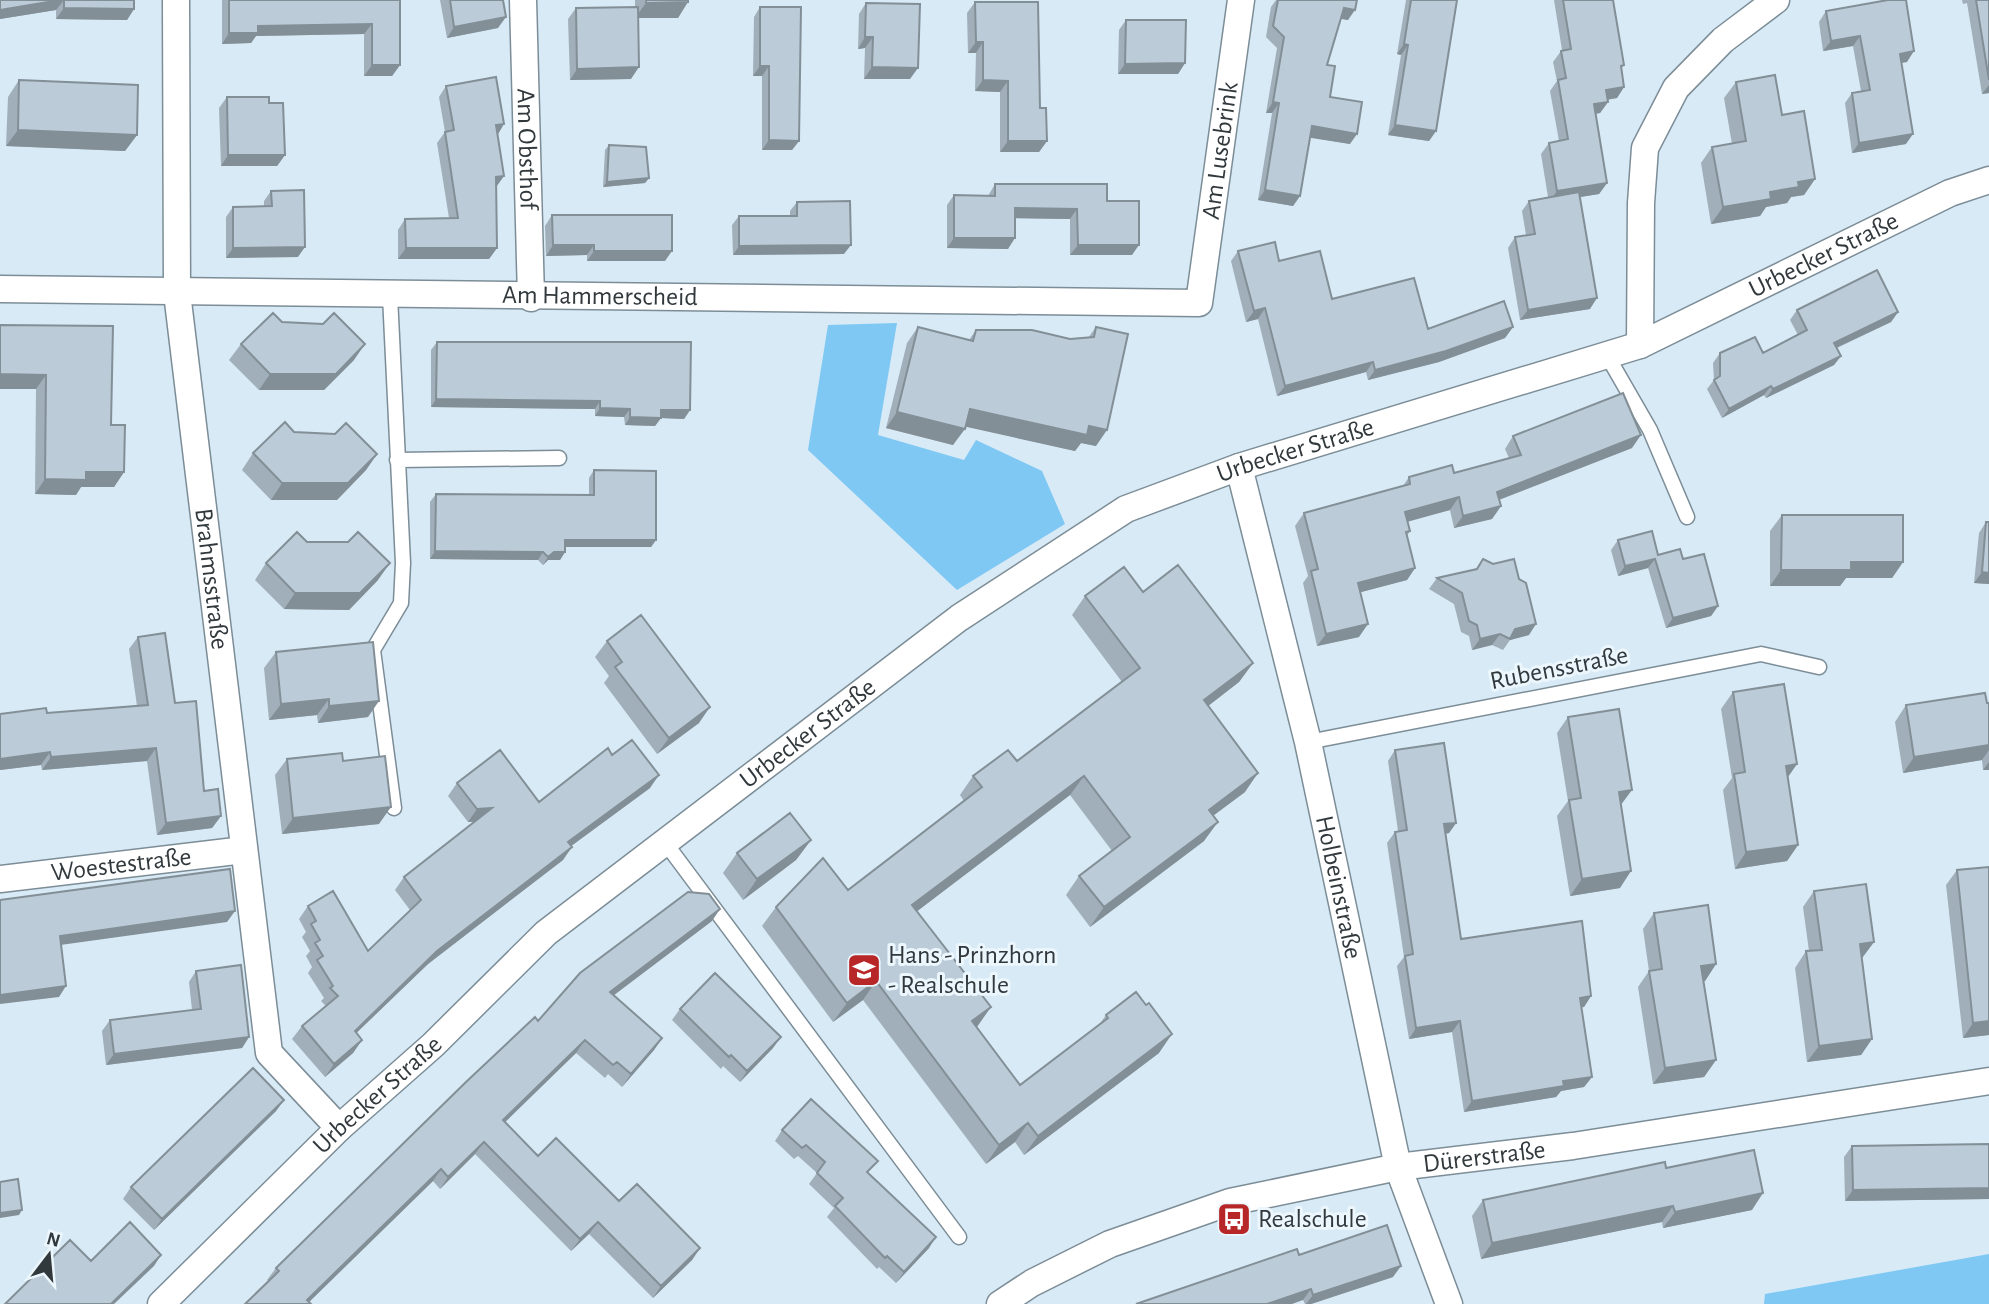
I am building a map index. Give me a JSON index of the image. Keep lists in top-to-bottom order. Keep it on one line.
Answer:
{"streets":{"street":["Am Obsthof","Am Lusebrink","Urbecker Straße","Am Hammerscheid","Brahmsstraße","Woestestraße","Holbeinstraße","Dürerstraße"],"lane":["Rubensstraße"]},"crossings":[["Am Obsthof","Am Hammerscheid"],["Am Lusebrink","Am Hammerscheid"],["Urbecker Straße","Brahmsstraße"],["Urbecker Straße","Holbeinstraße"],["Am Hammerscheid","Brahmsstraße"],["Brahmsstraße","Woestestraße"],["Rubensstraße","Holbeinstraße"],["Holbeinstraße","Dürerstraße"]],"places":{"school or university":["Hans - Prinzhorn - Realschule"],"bus stop":["Realschule"]},"north":"top"}
